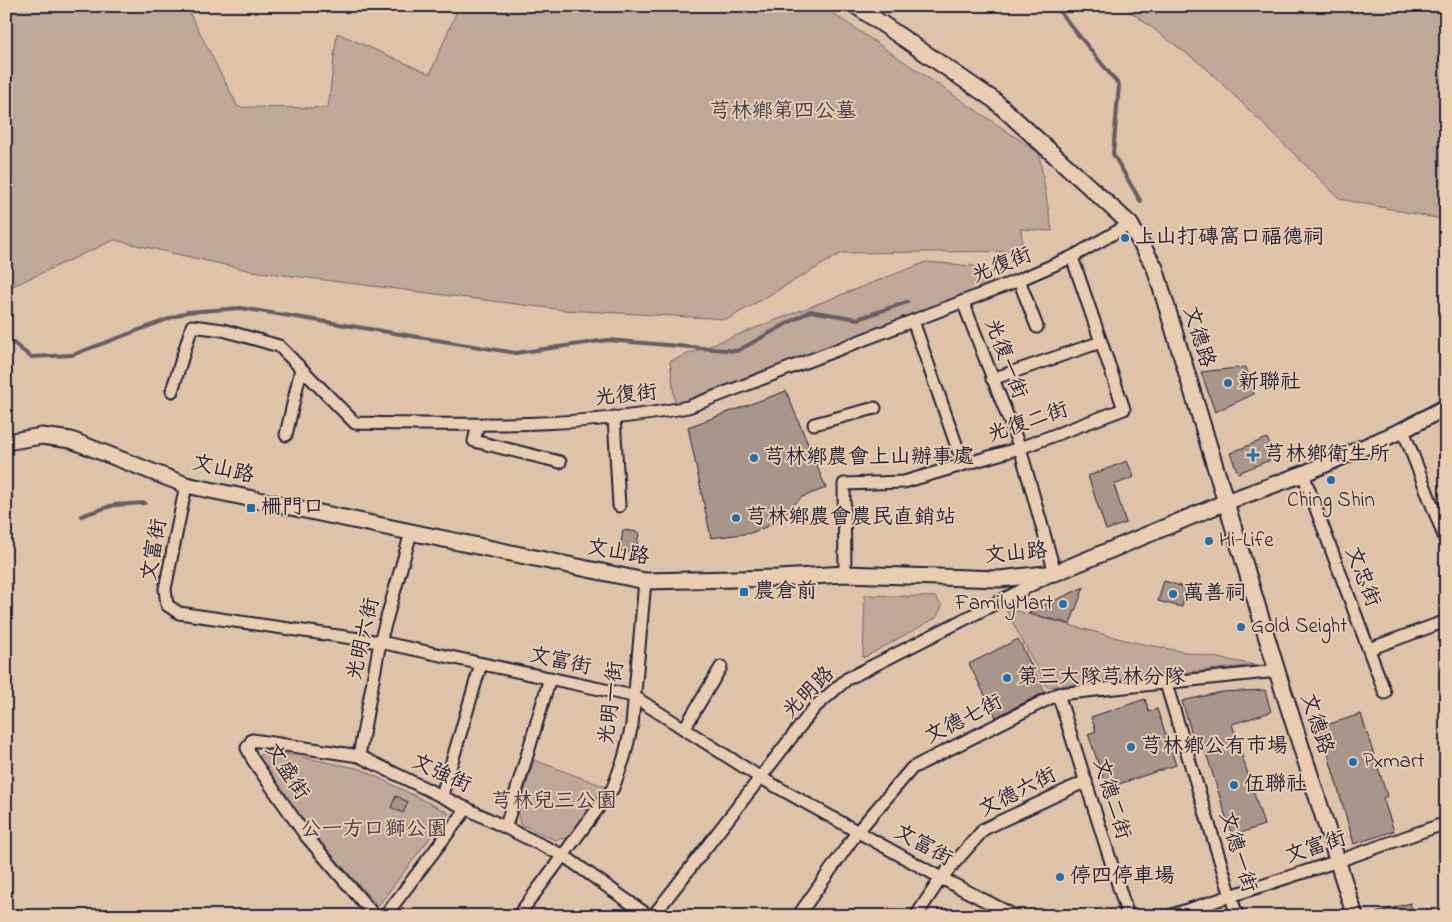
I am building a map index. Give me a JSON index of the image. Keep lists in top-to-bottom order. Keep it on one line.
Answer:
{"streets":{"main road":["文德路","文山路"],"street":["光復街","光復一街","光復二街","文富街","文忠街","光明六街","光明路","光明一街","文德七街","文盛街","文強街","文德六街","文德二街","文德一街"]},"crossings":[["光復街","文德路"],["光復街","光復一街"],["光復街","光復二街"],["文德路","文山路"],["文德路","文富街"],["文德路","文德七街"],["光復一街","光復二街"],["光復一街","文山路"],["光復一街","光明路"],["光復二街","文山路"],["文山路","文富街"],["文山路","文忠街"],["文山路","光明六街"],["文山路","光明路"],["文山路","光明一街"],["文富街","光明六街"],["文富街","光明路"],["文富街","光明一街"],["文富街","文德七街"],["文富街","文德六街"],["文富街","文德一街"],["光明六街","文強街"],["光明路","文強街"],["光明一街","文強街"],["文德七街","文德二街"],["文德七街","文德一街"],["文盛街","文強街"],["文德六街","文德二街"]],"parks":["芎林鄉第四公墓","芎林兒三公園","公一方口獅公園"],"places":{"other":["上山打磚窩口福德祠","新聯社","芎林鄉農會上山辦事處","Ching Shin","芎林鄉農會農民直銷站","Hi-Life","萬善祠","FamilyMart","Gold Seight","第三大隊芎林分隊","芎林鄉公有市場","Pxmart","伍聯社","停四停車場"],"health":["芎林鄉衛生所"],"transit":["柵門口","農倉前"]}}
